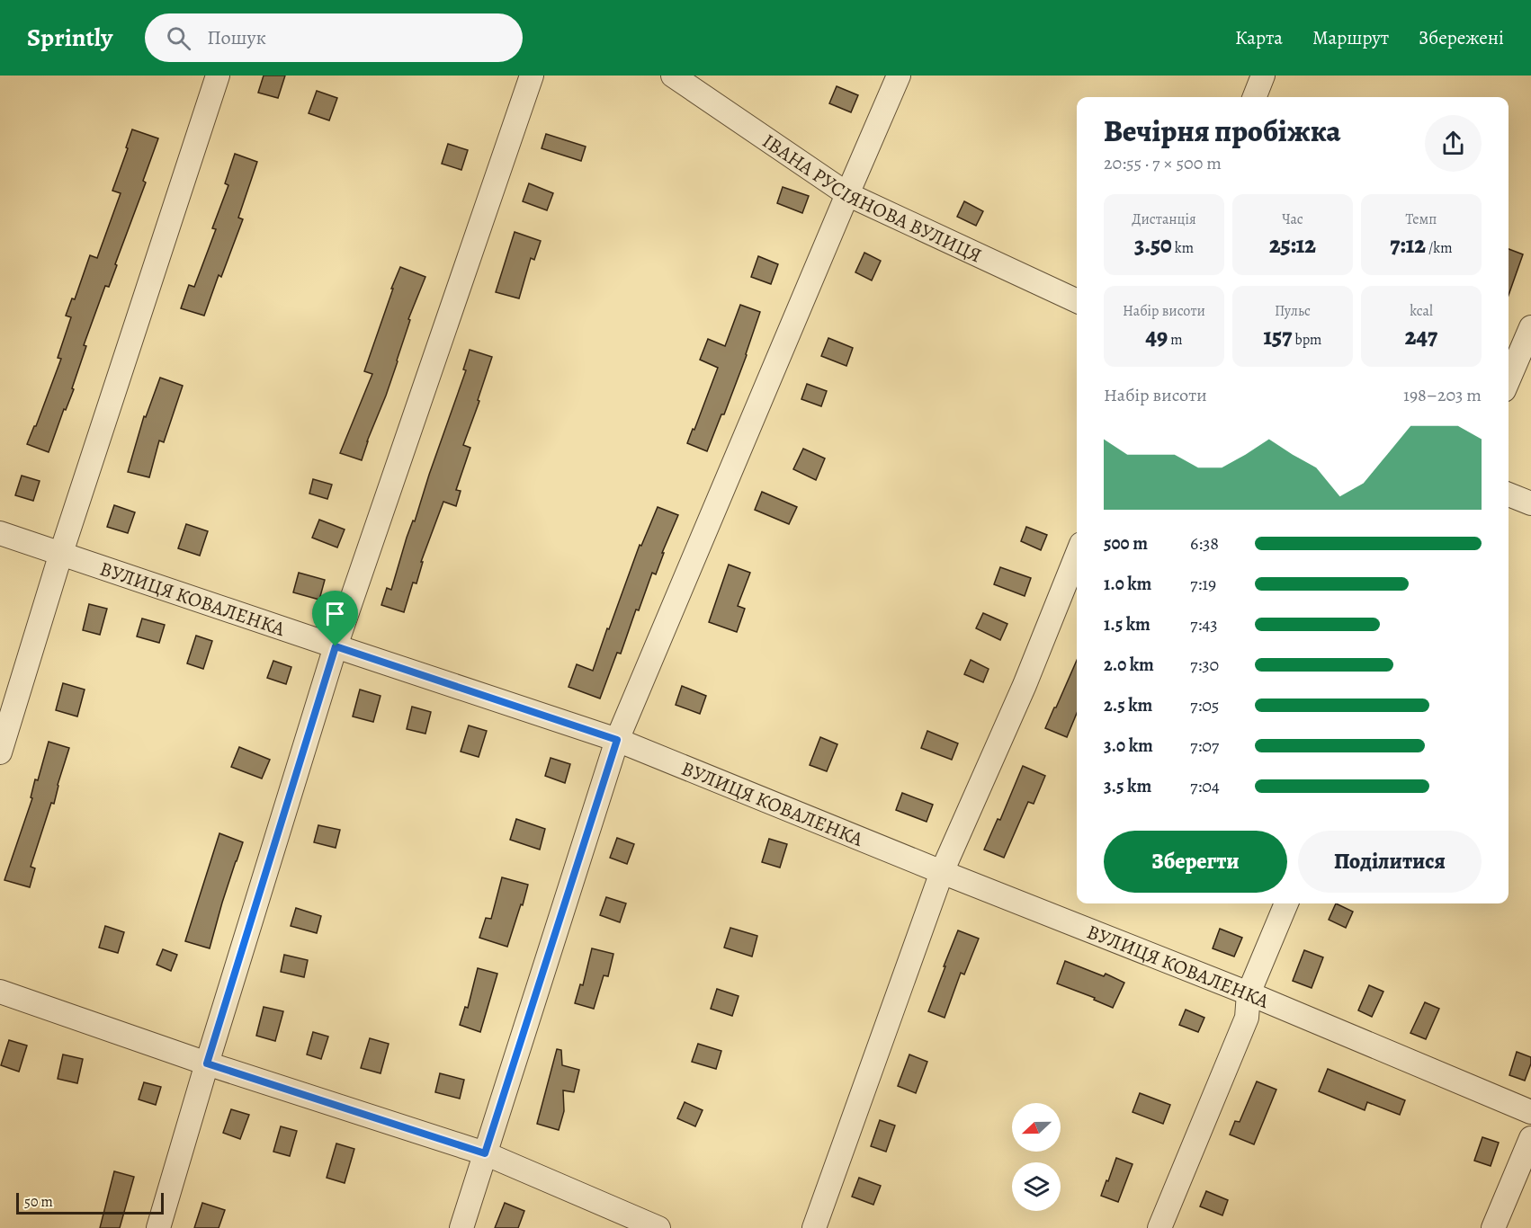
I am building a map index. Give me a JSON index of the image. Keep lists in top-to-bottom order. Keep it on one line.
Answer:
{"streets":{"street":["ІВАНА РУСІЯНОВА ВУЛИЦЯ","ВУЛИЦЯ КОВАЛЕНКА"]},"scale_bar":"50 m","north":"left","page":{"header":"Sprintly","search":"Пошук","nav":["Карта","Маршрут","Збережені"],"heading":["Вечірня пробіжка","20:55 · 7 × 500 m"],"stats":[["Дистанція","3.50 km"],["Час","25:12"],["Темп","7:12 /km"],["Набір висоти","49 m"],["Пульс","157 bpm"],["kcal","247"]],"chart":["Набір висоти","198–203 m"],"list":[{"name":"500 m","note":"6:38"},{"name":"1.0 km","note":"7:19"},{"name":"1.5 km","note":"7:43"},{"name":"2.0 km","note":"7:30"},{"name":"2.5 km","note":"7:05"},{"name":"3.0 km","note":"7:07"},{"name":"3.5 km","note":"7:04"}],"buttons":["Зберегти","Поділитися"],"scale":"50 m"}}
